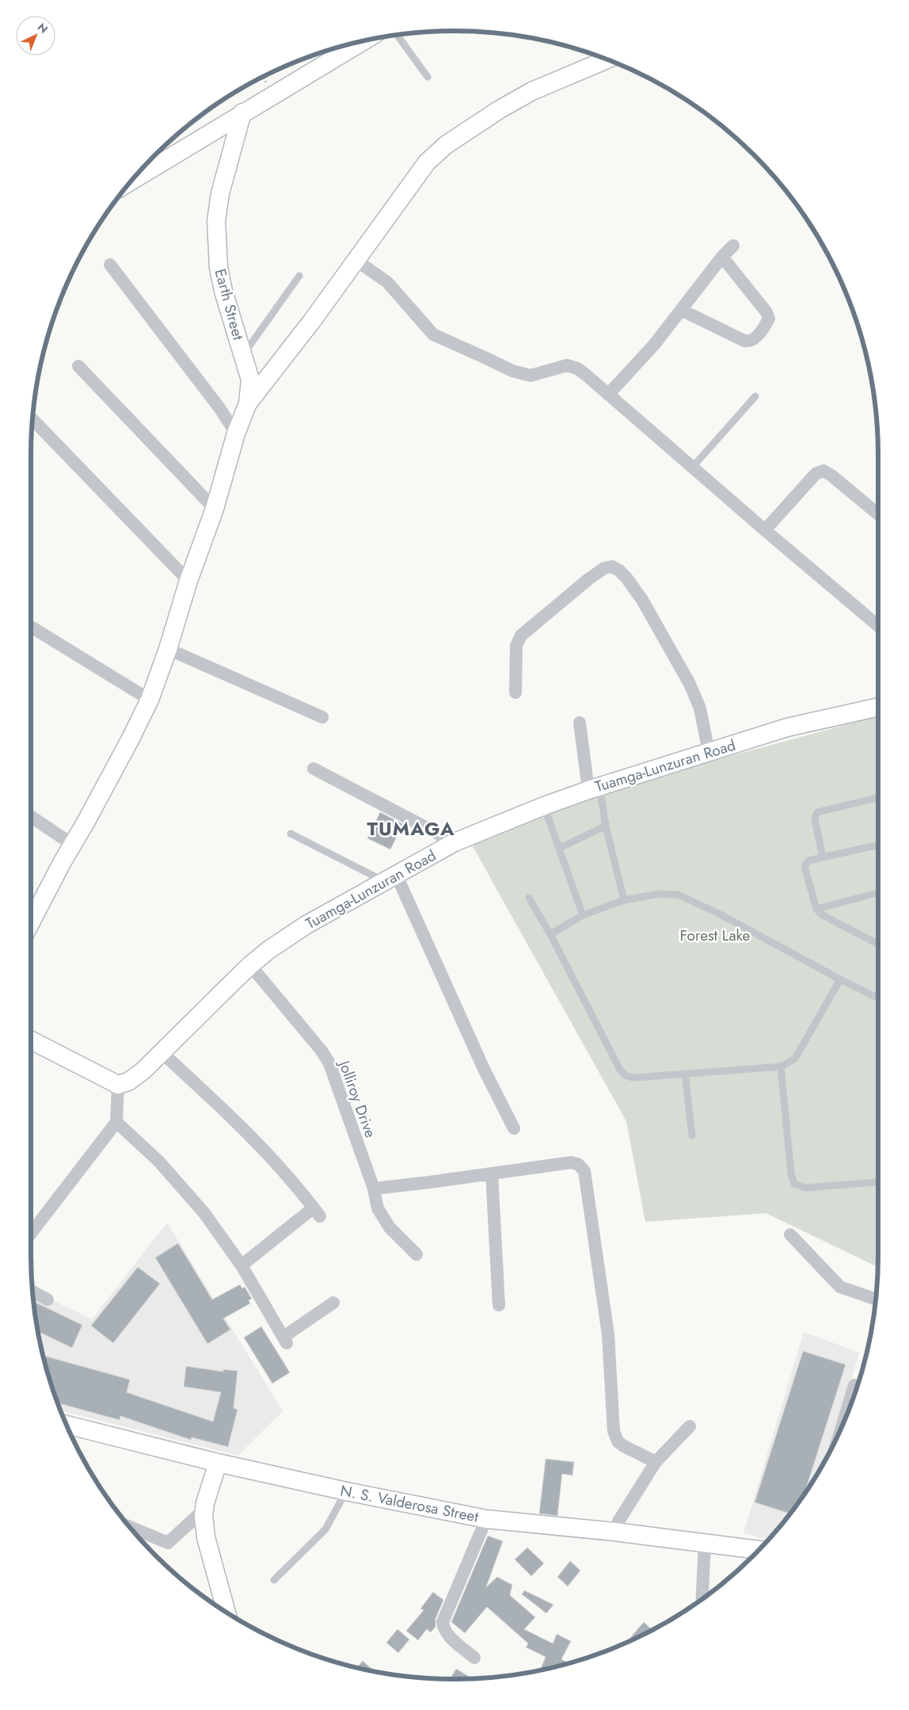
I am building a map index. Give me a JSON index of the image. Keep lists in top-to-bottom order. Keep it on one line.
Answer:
{"streets":{"main road":["Earth Street","Tuamga-Lunzuran Road","N. S. Valderosa Street"],"street":["Jolliroy Drive"]},"crossings":[["Tuamga-Lunzuran Road","Jolliroy Drive"]],"districts":["TUMAGA"],"parks":["Forest Lake"],"north":"top right"}
